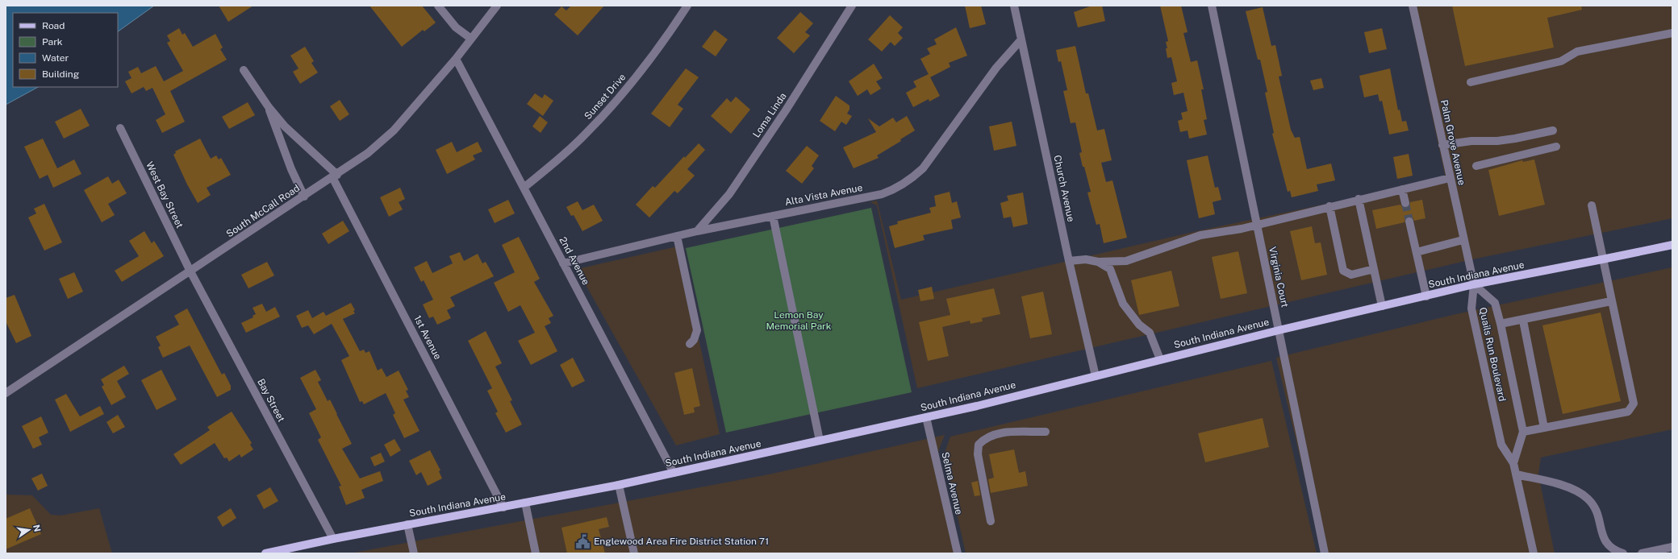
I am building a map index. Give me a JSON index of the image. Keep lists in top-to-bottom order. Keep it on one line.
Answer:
{"streets":{"main road":["South Indiana Avenue"],"street":["Sunset Drive","Loma Linda","Palm Grove Avenue","Church Avenue","West Bay Street","Alta Vista Avenue","South McCall Road","2nd Avenue","Virginia Court","1st Avenue","Quails Run Boulevard","Bay Street","Selma Avenue"]},"crossings":[["Sunset Drive","2nd Avenue"],["Loma Linda","Alta Vista Avenue"],["Palm Grove Avenue","South Indiana Avenue"],["Palm Grove Avenue","Quails Run Boulevard"],["Church Avenue","Alta Vista Avenue"],["Church Avenue","South Indiana Avenue"],["West Bay Street","South McCall Road"],["West Bay Street","Bay Street"],["Alta Vista Avenue","2nd Avenue"],["South McCall Road","2nd Avenue"],["South McCall Road","1st Avenue"],["South McCall Road","Bay Street"],["2nd Avenue","South Indiana Avenue"],["South Indiana Avenue","Virginia Court"],["South Indiana Avenue","1st Avenue"],["South Indiana Avenue","Quails Run Boulevard"],["South Indiana Avenue","Bay Street"],["South Indiana Avenue","Selma Avenue"]],"parks":["Lemon Bay Memorial Park"],"places":{"public building":["Englewood Area Fire District Station 71"]},"legend":["Road","Park","Water","Building"],"north":"right"}
